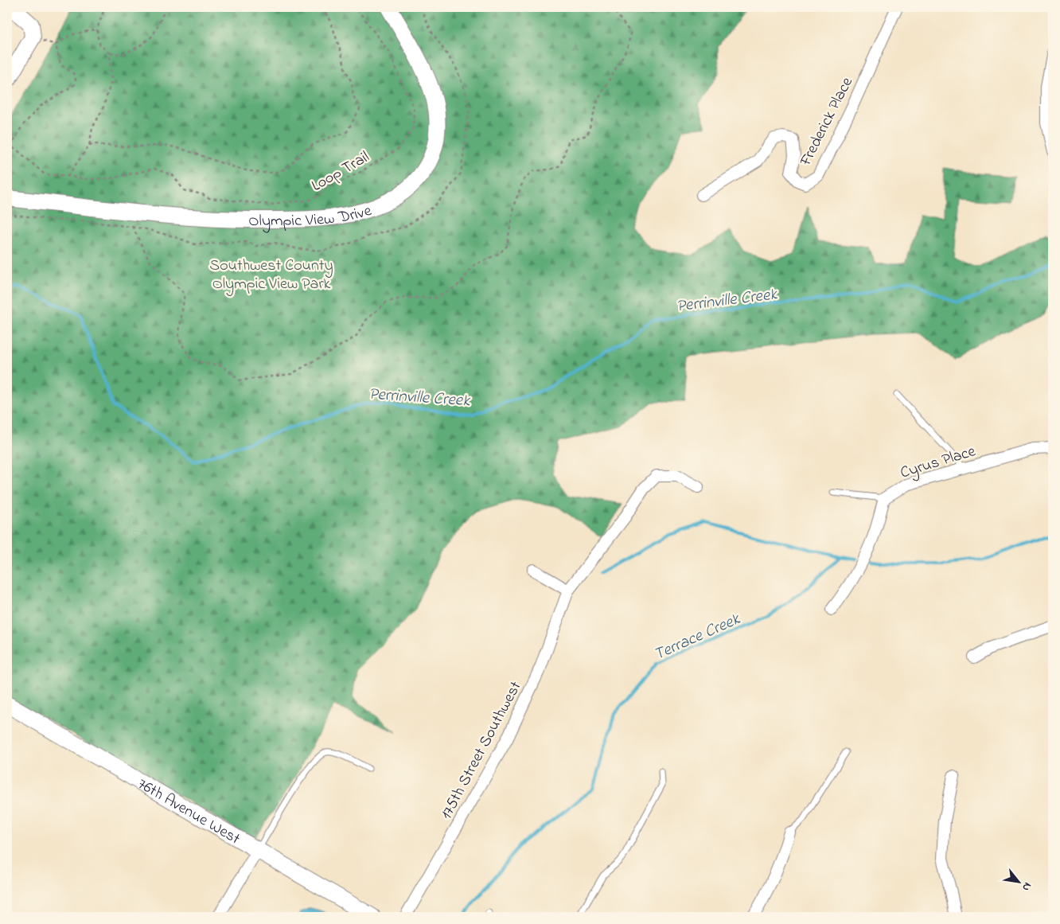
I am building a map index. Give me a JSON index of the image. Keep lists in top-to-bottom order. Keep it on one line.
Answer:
{"streets":{"main road":["Olympic View Drive","76th Avenue West"],"street":["Frederick Place","Cyrus Place","175th Street Southwest"],"path":["Loop Trail"]},"water":["Perrinville Creek","Terrace Creek"],"parks":["Southwest County Olympic View Park"],"north":"bottom right"}
